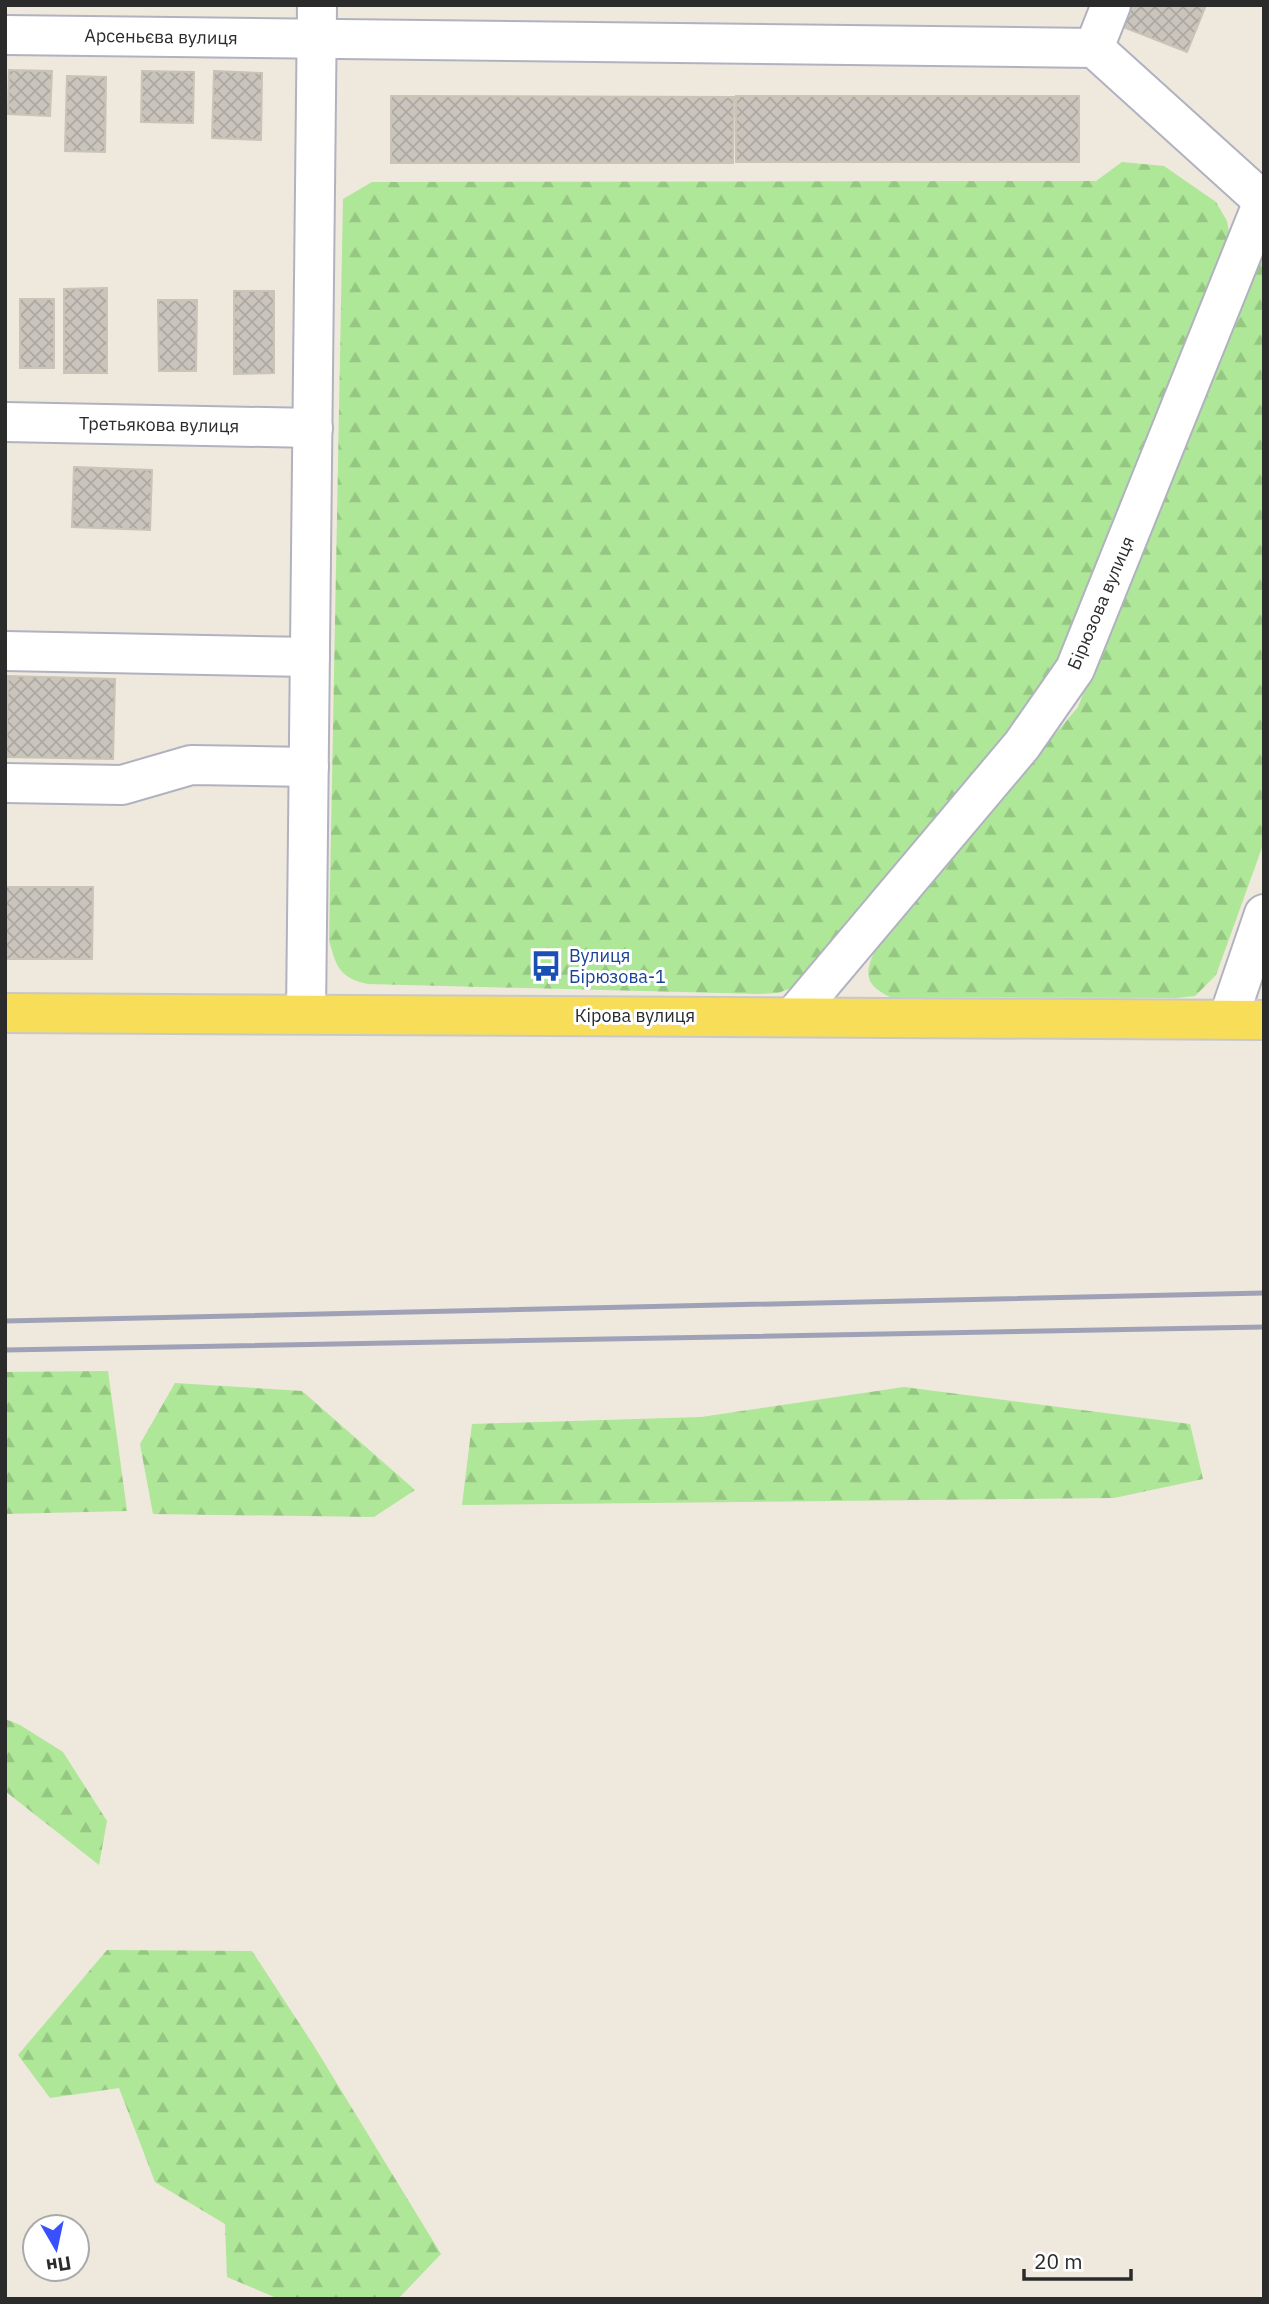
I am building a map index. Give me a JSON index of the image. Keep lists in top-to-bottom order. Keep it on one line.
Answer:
{"streets":{"main road":["Кірова вулиця"],"street":["Арсеньєва вулиця","Третьякова вулиця","Бірюзова вулиця"]},"crossings":[["Бірюзова вулиця","Кірова вулиця"]],"places":{"bus stop":["Вулиця Бірюзова-1"]},"scale_bar":"20 m","north":"bottom"}
